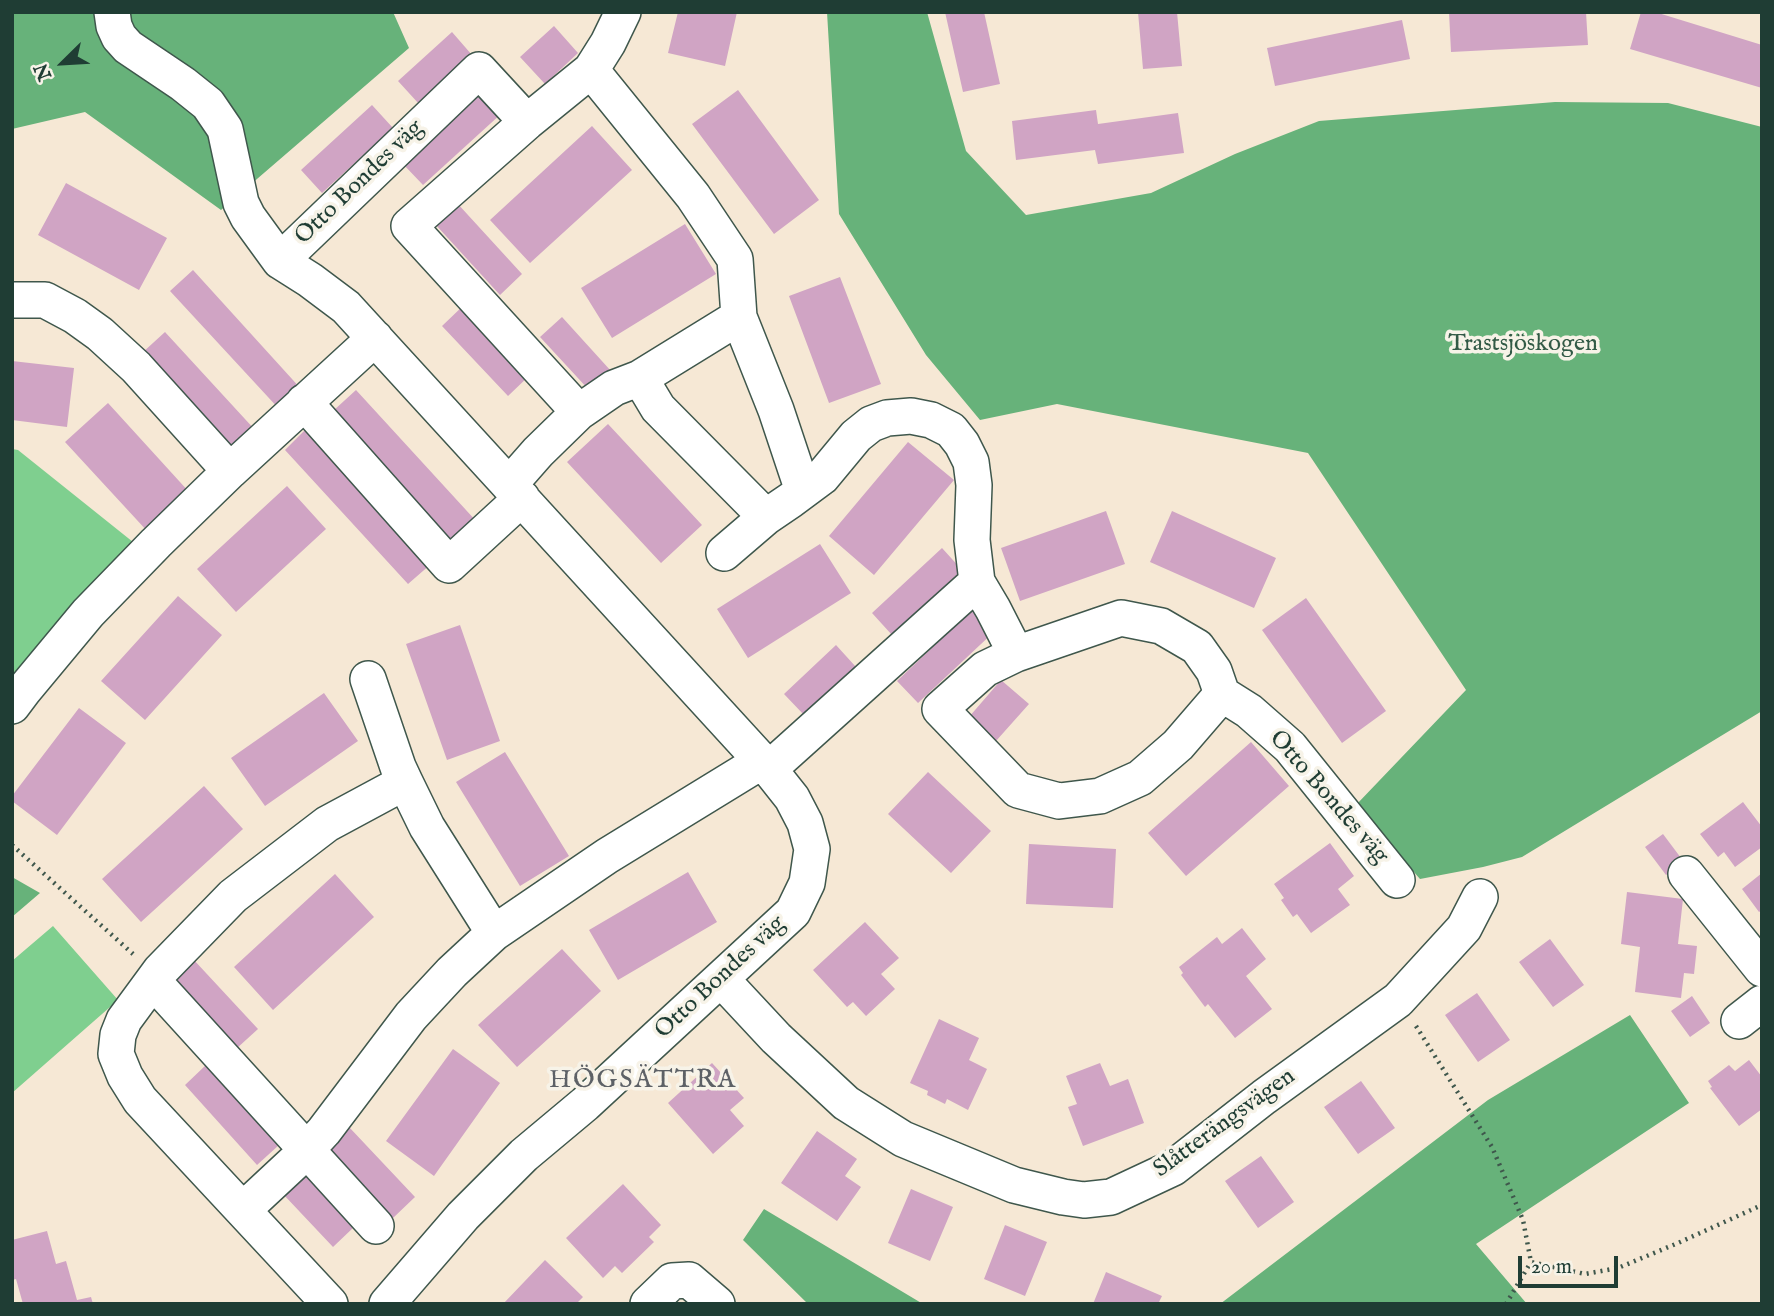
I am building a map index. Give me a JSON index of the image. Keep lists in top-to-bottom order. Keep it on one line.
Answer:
{"streets":{"street":["Otto Bondes väg","Slåtterängsvägen"]},"crossings":[["Otto Bondes väg","Slåtterängsvägen"]],"districts":["HÖGSÄTTRA"],"parks":["Trastsjöskogen"],"scale_bar":"20 m","north":"bottom left"}
